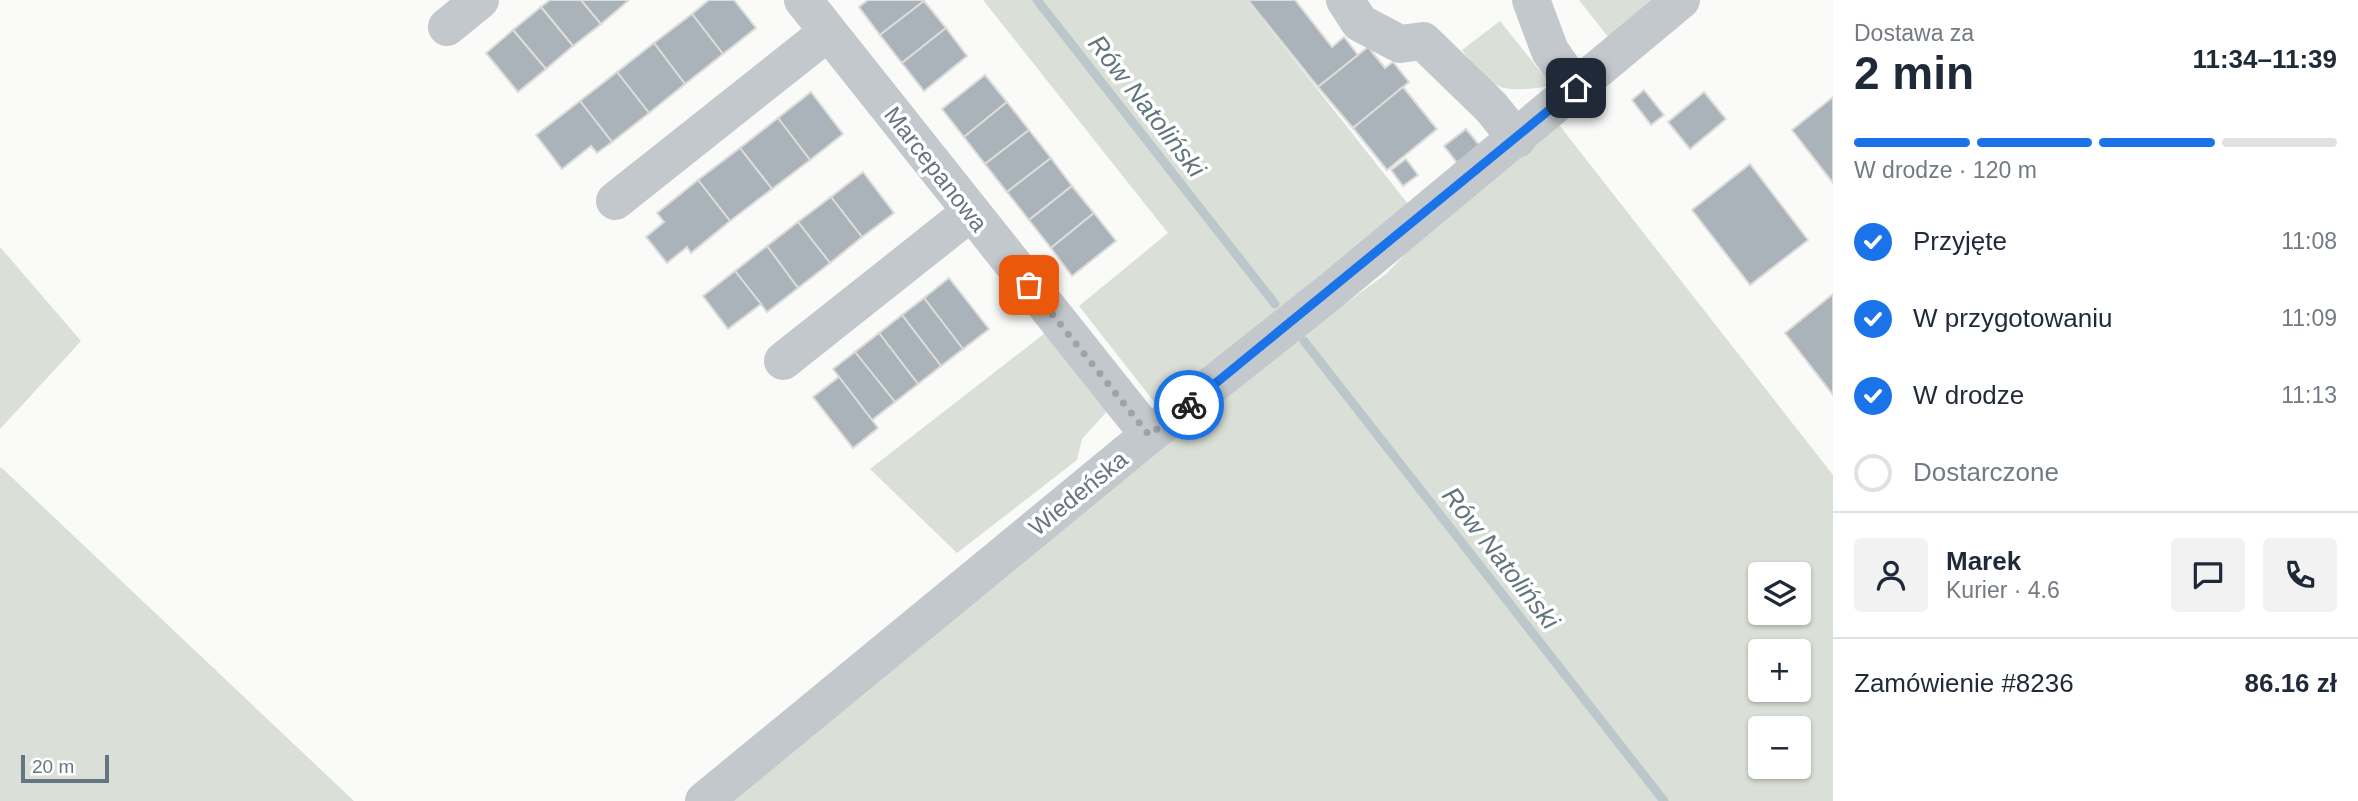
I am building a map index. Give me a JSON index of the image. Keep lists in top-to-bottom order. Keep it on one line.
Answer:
{"streets":{"street":["Marcepanowa","Wiedeńska"]},"crossings":[["Marcepanowa","Wiedeńska"]],"water":["Rów Natoliński"],"scale_bar":"20 m","page":{"heading":["2 min","Dostawa za","11:34–11:39"],"panel":["Marek","Kurier · 4.6","Zamówienie #8236","86.16 zł"],"bar":"W drodze · 120 m","list":[["Przyjęte","11:08"],["W przygotowaniu","11:09"],["W drodze","11:13"],"Dostarczone"],"map_buttons":["+","−"],"scale":"20 m"}}
